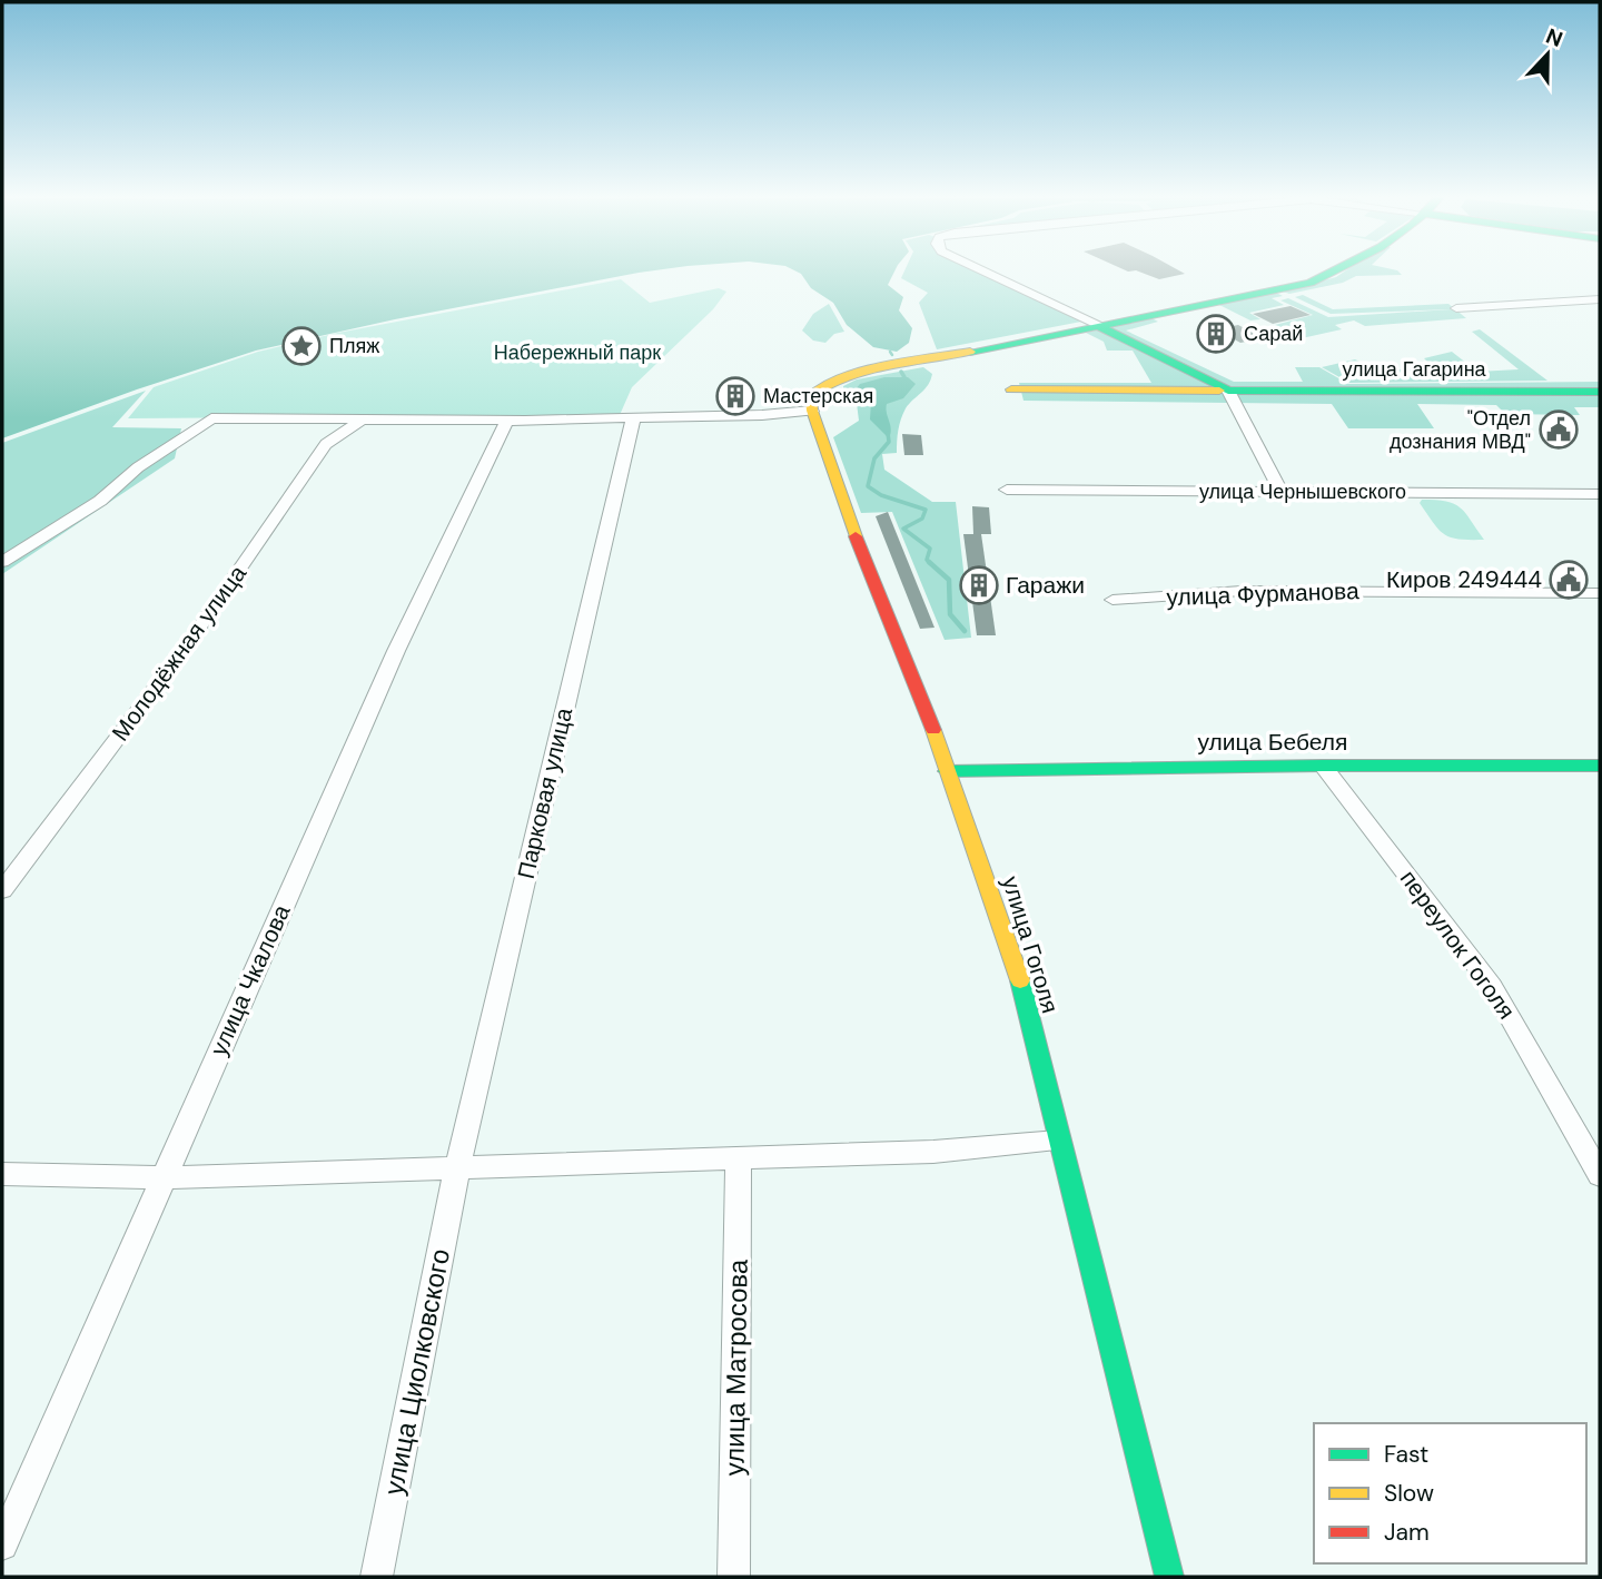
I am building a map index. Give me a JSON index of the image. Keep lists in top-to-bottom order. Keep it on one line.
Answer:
{"streets":{"main road":["улица Гагарина","улица Бебеля","улица Гоголя"],"street":["улица Чернышевского","улица Фурманова","Молодёжная улица","Парковая улица","переулок Гоголя","улица Чкалова","улица Матросова","улица Циолковского"]},"crossings":[["улица Бебеля","улица Гоголя"],["улица Бебеля","переулок Гоголя"],["Парковая улица","улица Циолковского"]],"parks":["Набережный парк"],"places":{"building":["Сарай","Мастерская","Гаражи"],"place":["Пляж"],"public building":["\"Отдел дознания МВД\"","Киров 249444"]},"legend":["Fast","Slow","Jam"],"north":"top"}
